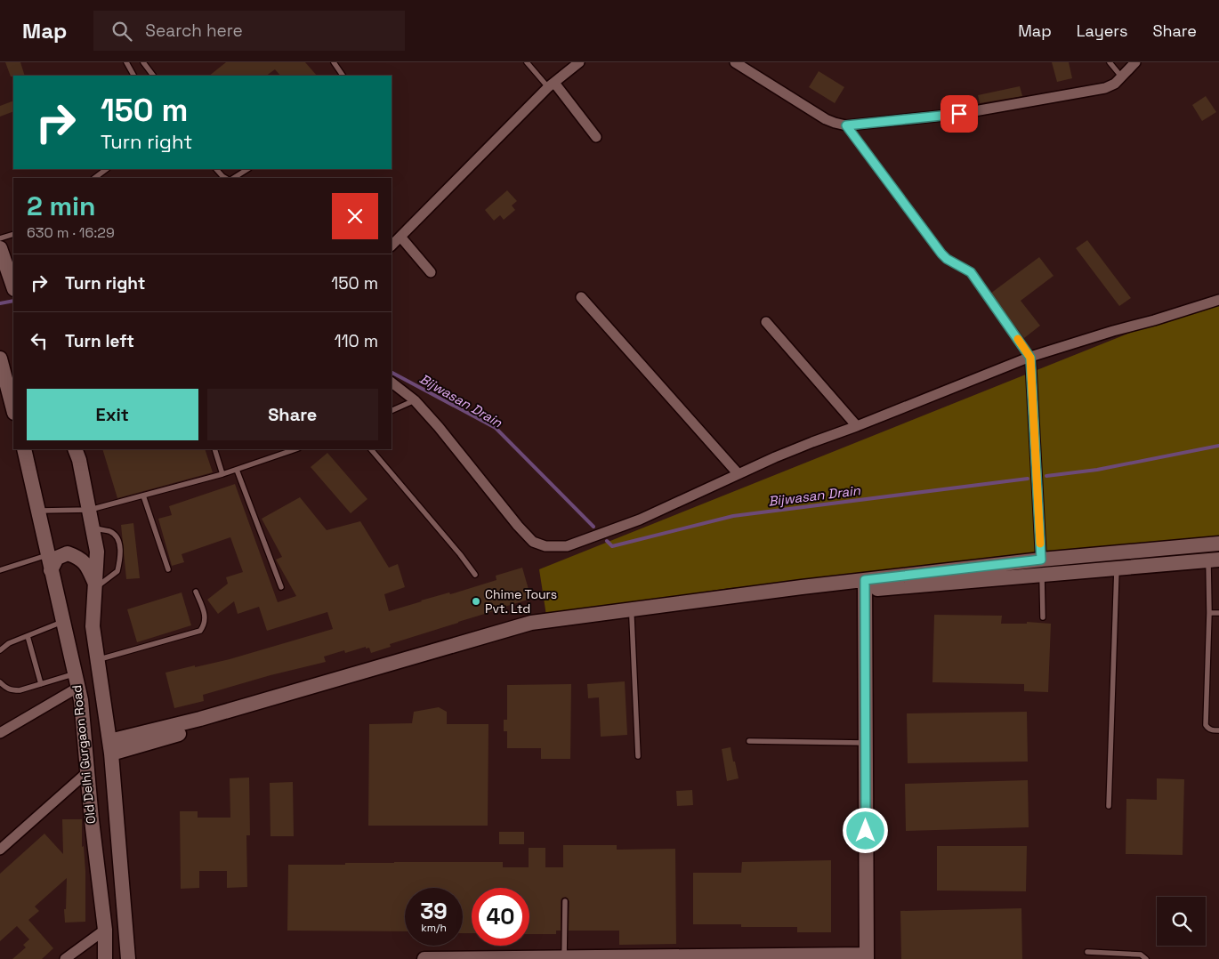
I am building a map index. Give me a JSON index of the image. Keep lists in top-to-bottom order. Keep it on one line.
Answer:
{"streets":{"street":["Old Delhi Gurgaon Road"]},"water":["Bijwasan Drain"],"places":["Chime Tours Pvt. Ltd"],"page":{"header":"Map","search":"Search here","nav":["Map","Layers","Share"],"turn":["150 m","Turn right"],"heading":["2 min","630 m · 16:29"],"list":[{"name":"Turn right","value":"150 m"},{"name":"Turn left","value":"110 m"}],"buttons":["Exit","Share"],"speed":"39 km/h","limit":"40"}}
